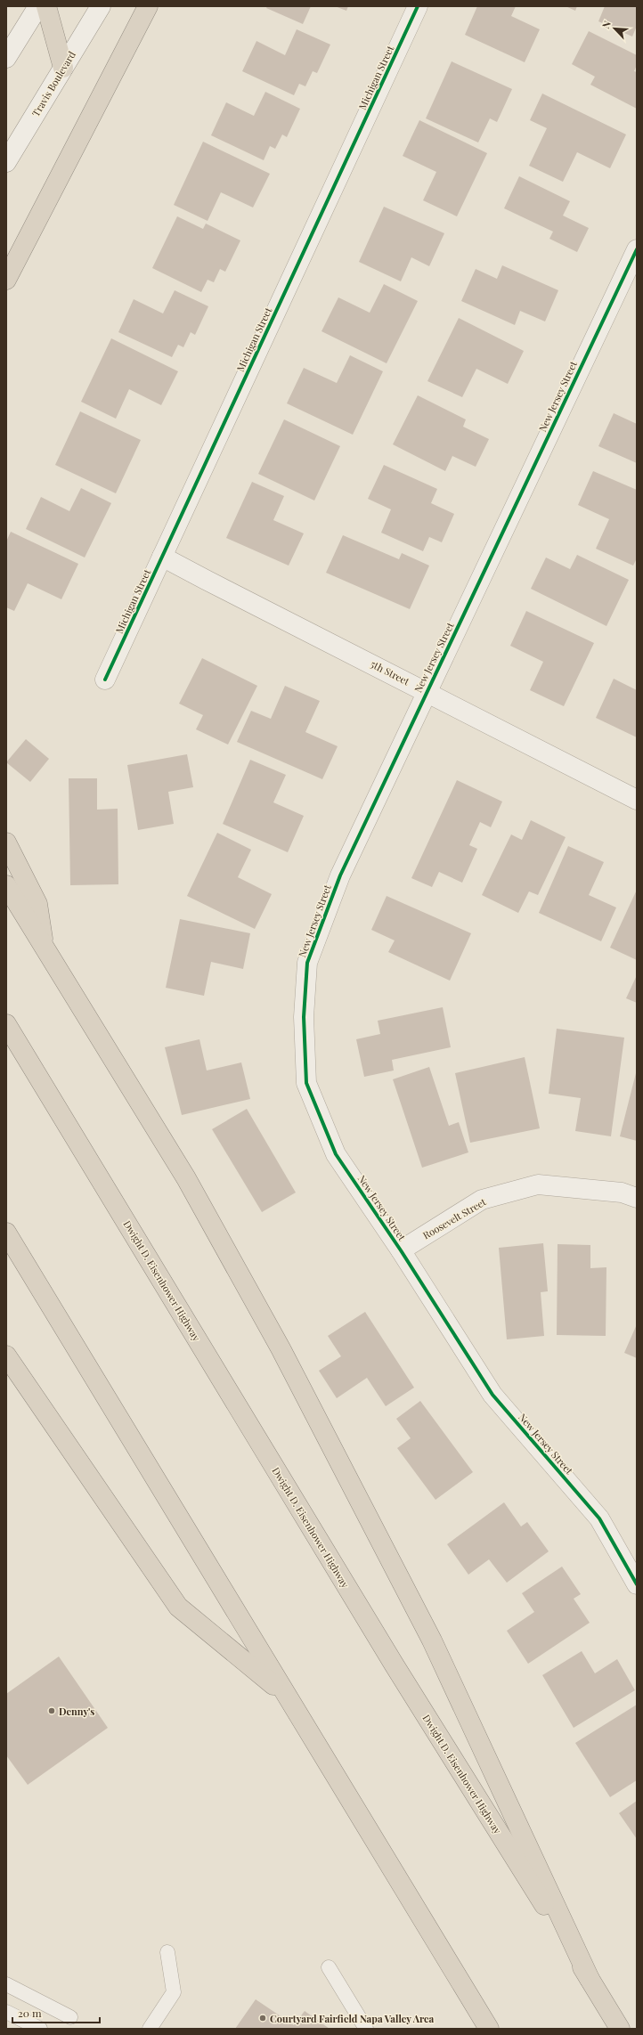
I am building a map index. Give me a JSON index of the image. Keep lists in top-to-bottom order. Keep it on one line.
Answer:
{"streets":{"highway":["Dwight D. Eisenhower Highway"],"street":["Michigan Street","Travis Boulevard","New Jersey Street","5th Street","Roosevelt Street"]},"crossings":[["Michigan Street","5th Street"],["New Jersey Street","5th Street"],["New Jersey Street","Roosevelt Street"]],"places":["Denny's","Courtyard Fairfield Napa Valley Area"],"scale_bar":"20 m","north":"top left"}
